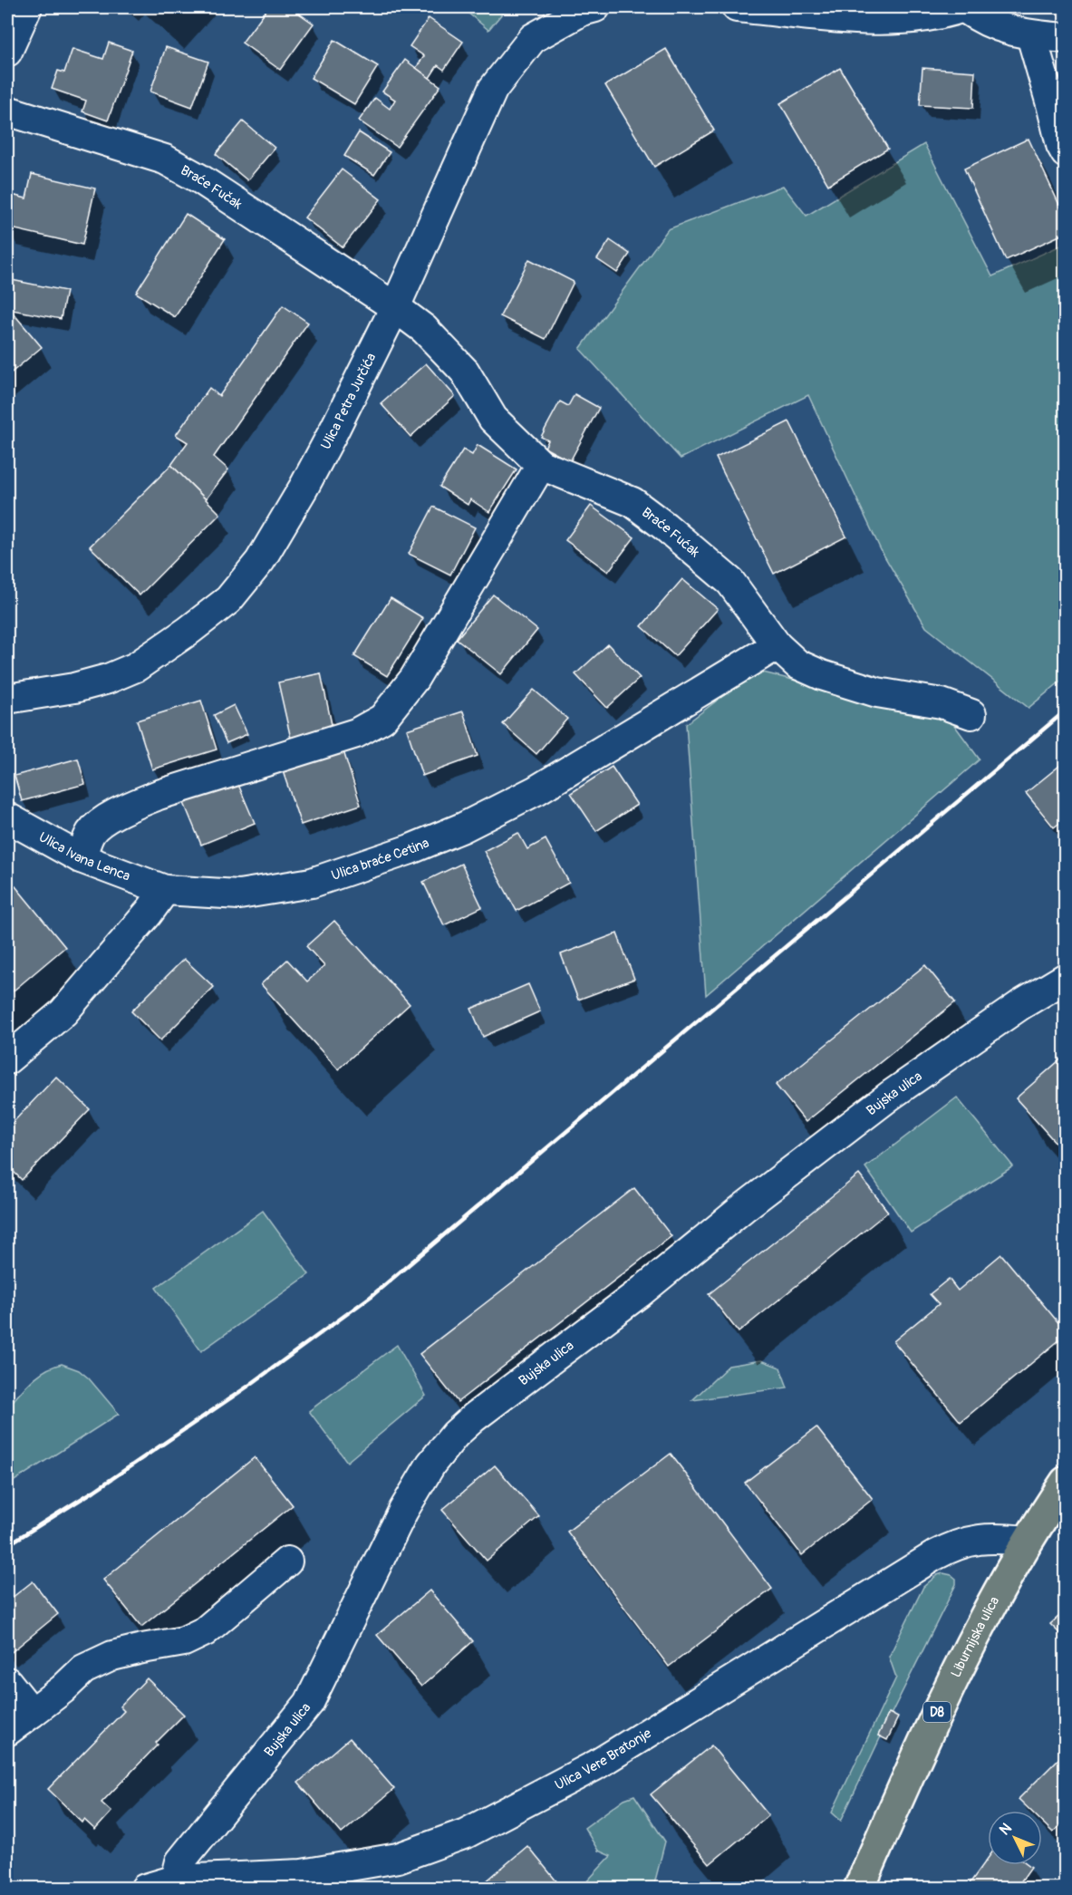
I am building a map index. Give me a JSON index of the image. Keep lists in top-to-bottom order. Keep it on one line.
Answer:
{"streets":{"main road":["Liburnijska ulica","D8"],"street":["Braće Fučak","Ulica Petra Jurčića","Braće Fućak","Ulica Ivana Lenca","Ulica braće Cetina","Bujska ulica","Ulica Vere Bratonje"]},"crossings":[["Braće Fučak","Ulica Petra Jurčića"],["Braće Fučak","Braće Fućak"],["Ulica Petra Jurčića","Braće Fućak"],["Braće Fućak","Ulica braće Cetina"],["Ulica Ivana Lenca","Ulica braće Cetina"],["Bujska ulica","Ulica Vere Bratonje"],["Liburnijska ulica","Ulica Vere Bratonje"]],"north":"top left"}
